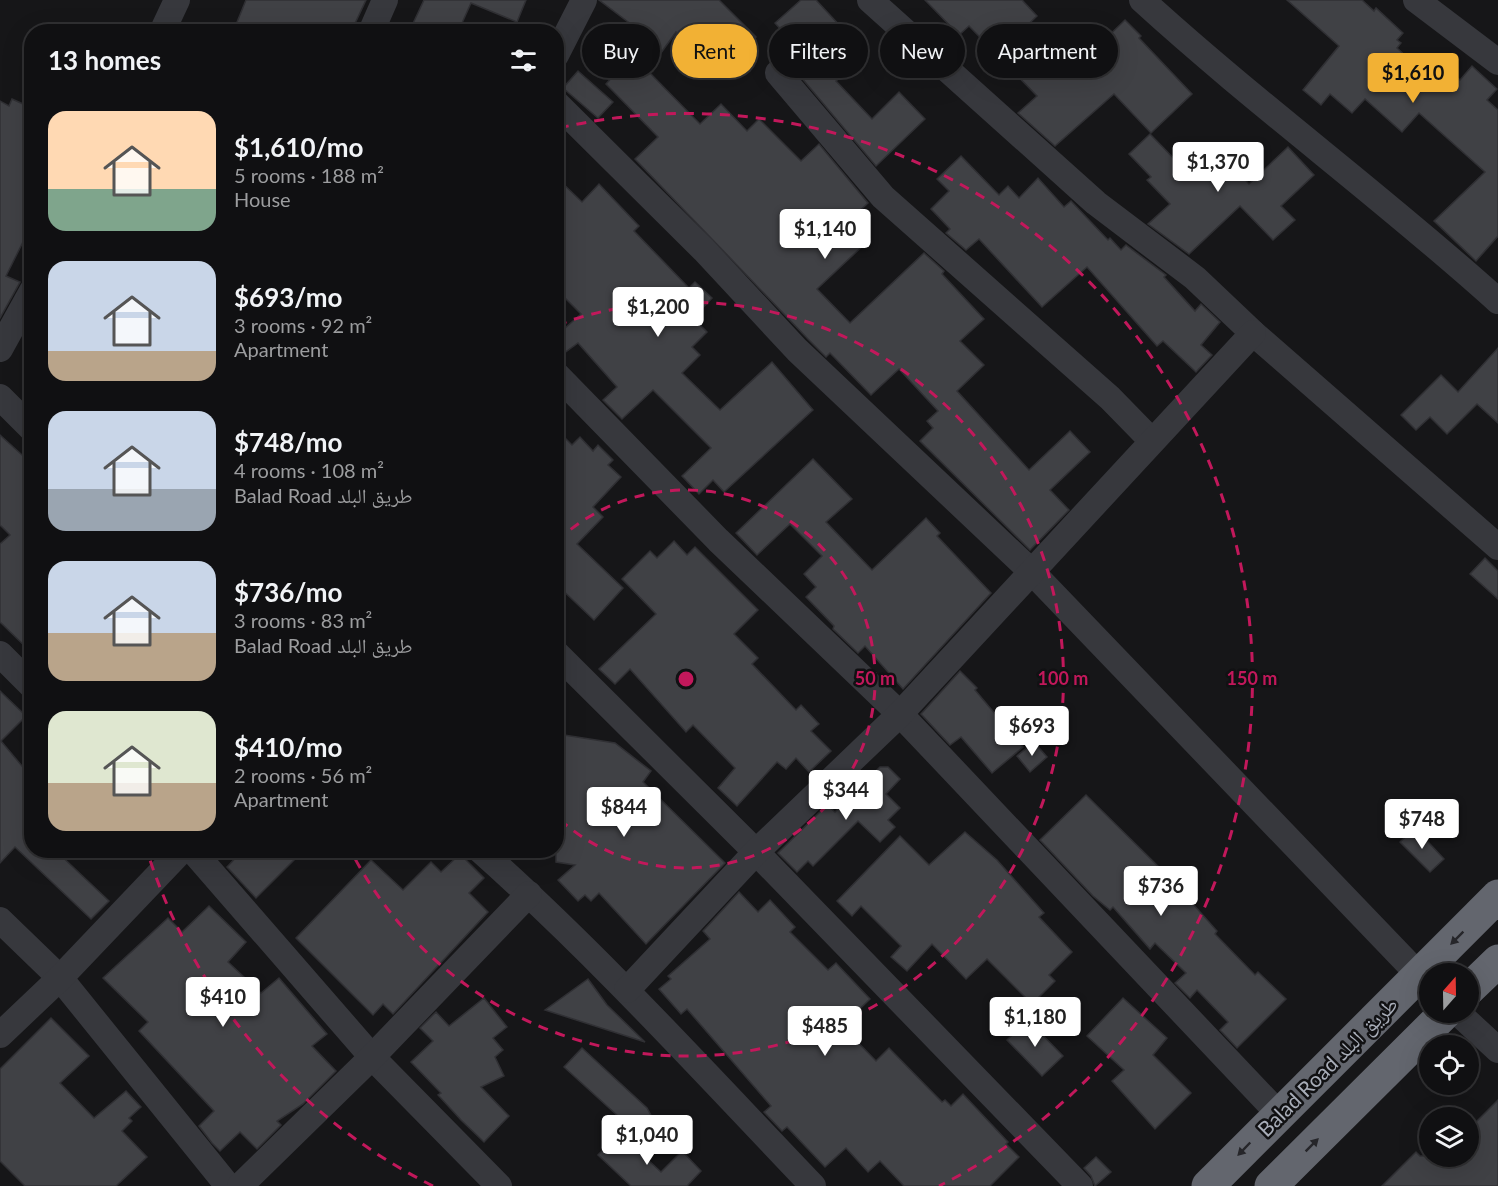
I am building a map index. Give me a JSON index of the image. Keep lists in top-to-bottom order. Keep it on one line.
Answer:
{"streets":{"highway":["Balad Road طريق البلد"]},"north":"top","page":{"chip":["Buy","Rent","Filters","New","Apartment"],"heading":"13 homes","price":["$1,610","$1,370","$1,140","$1,200","$693","$344","$844","$748","$736","$410","$1,180","$485","$1,040"],"list":[{"name":"$1,610/mo","note":"5 rooms · 188 m² · House"},{"name":"$693/mo","note":"3 rooms · 92 m² · Apartment"},{"name":"$748/mo","note":"4 rooms · 108 m² · Balad Road طريق البلد"},{"name":"$736/mo","note":"3 rooms · 83 m² · Balad Road طريق البلد"},{"name":"$410/mo","note":"2 rooms · 56 m² · Apartment"}]},"rings":["50 m","100 m","150 m"]}
